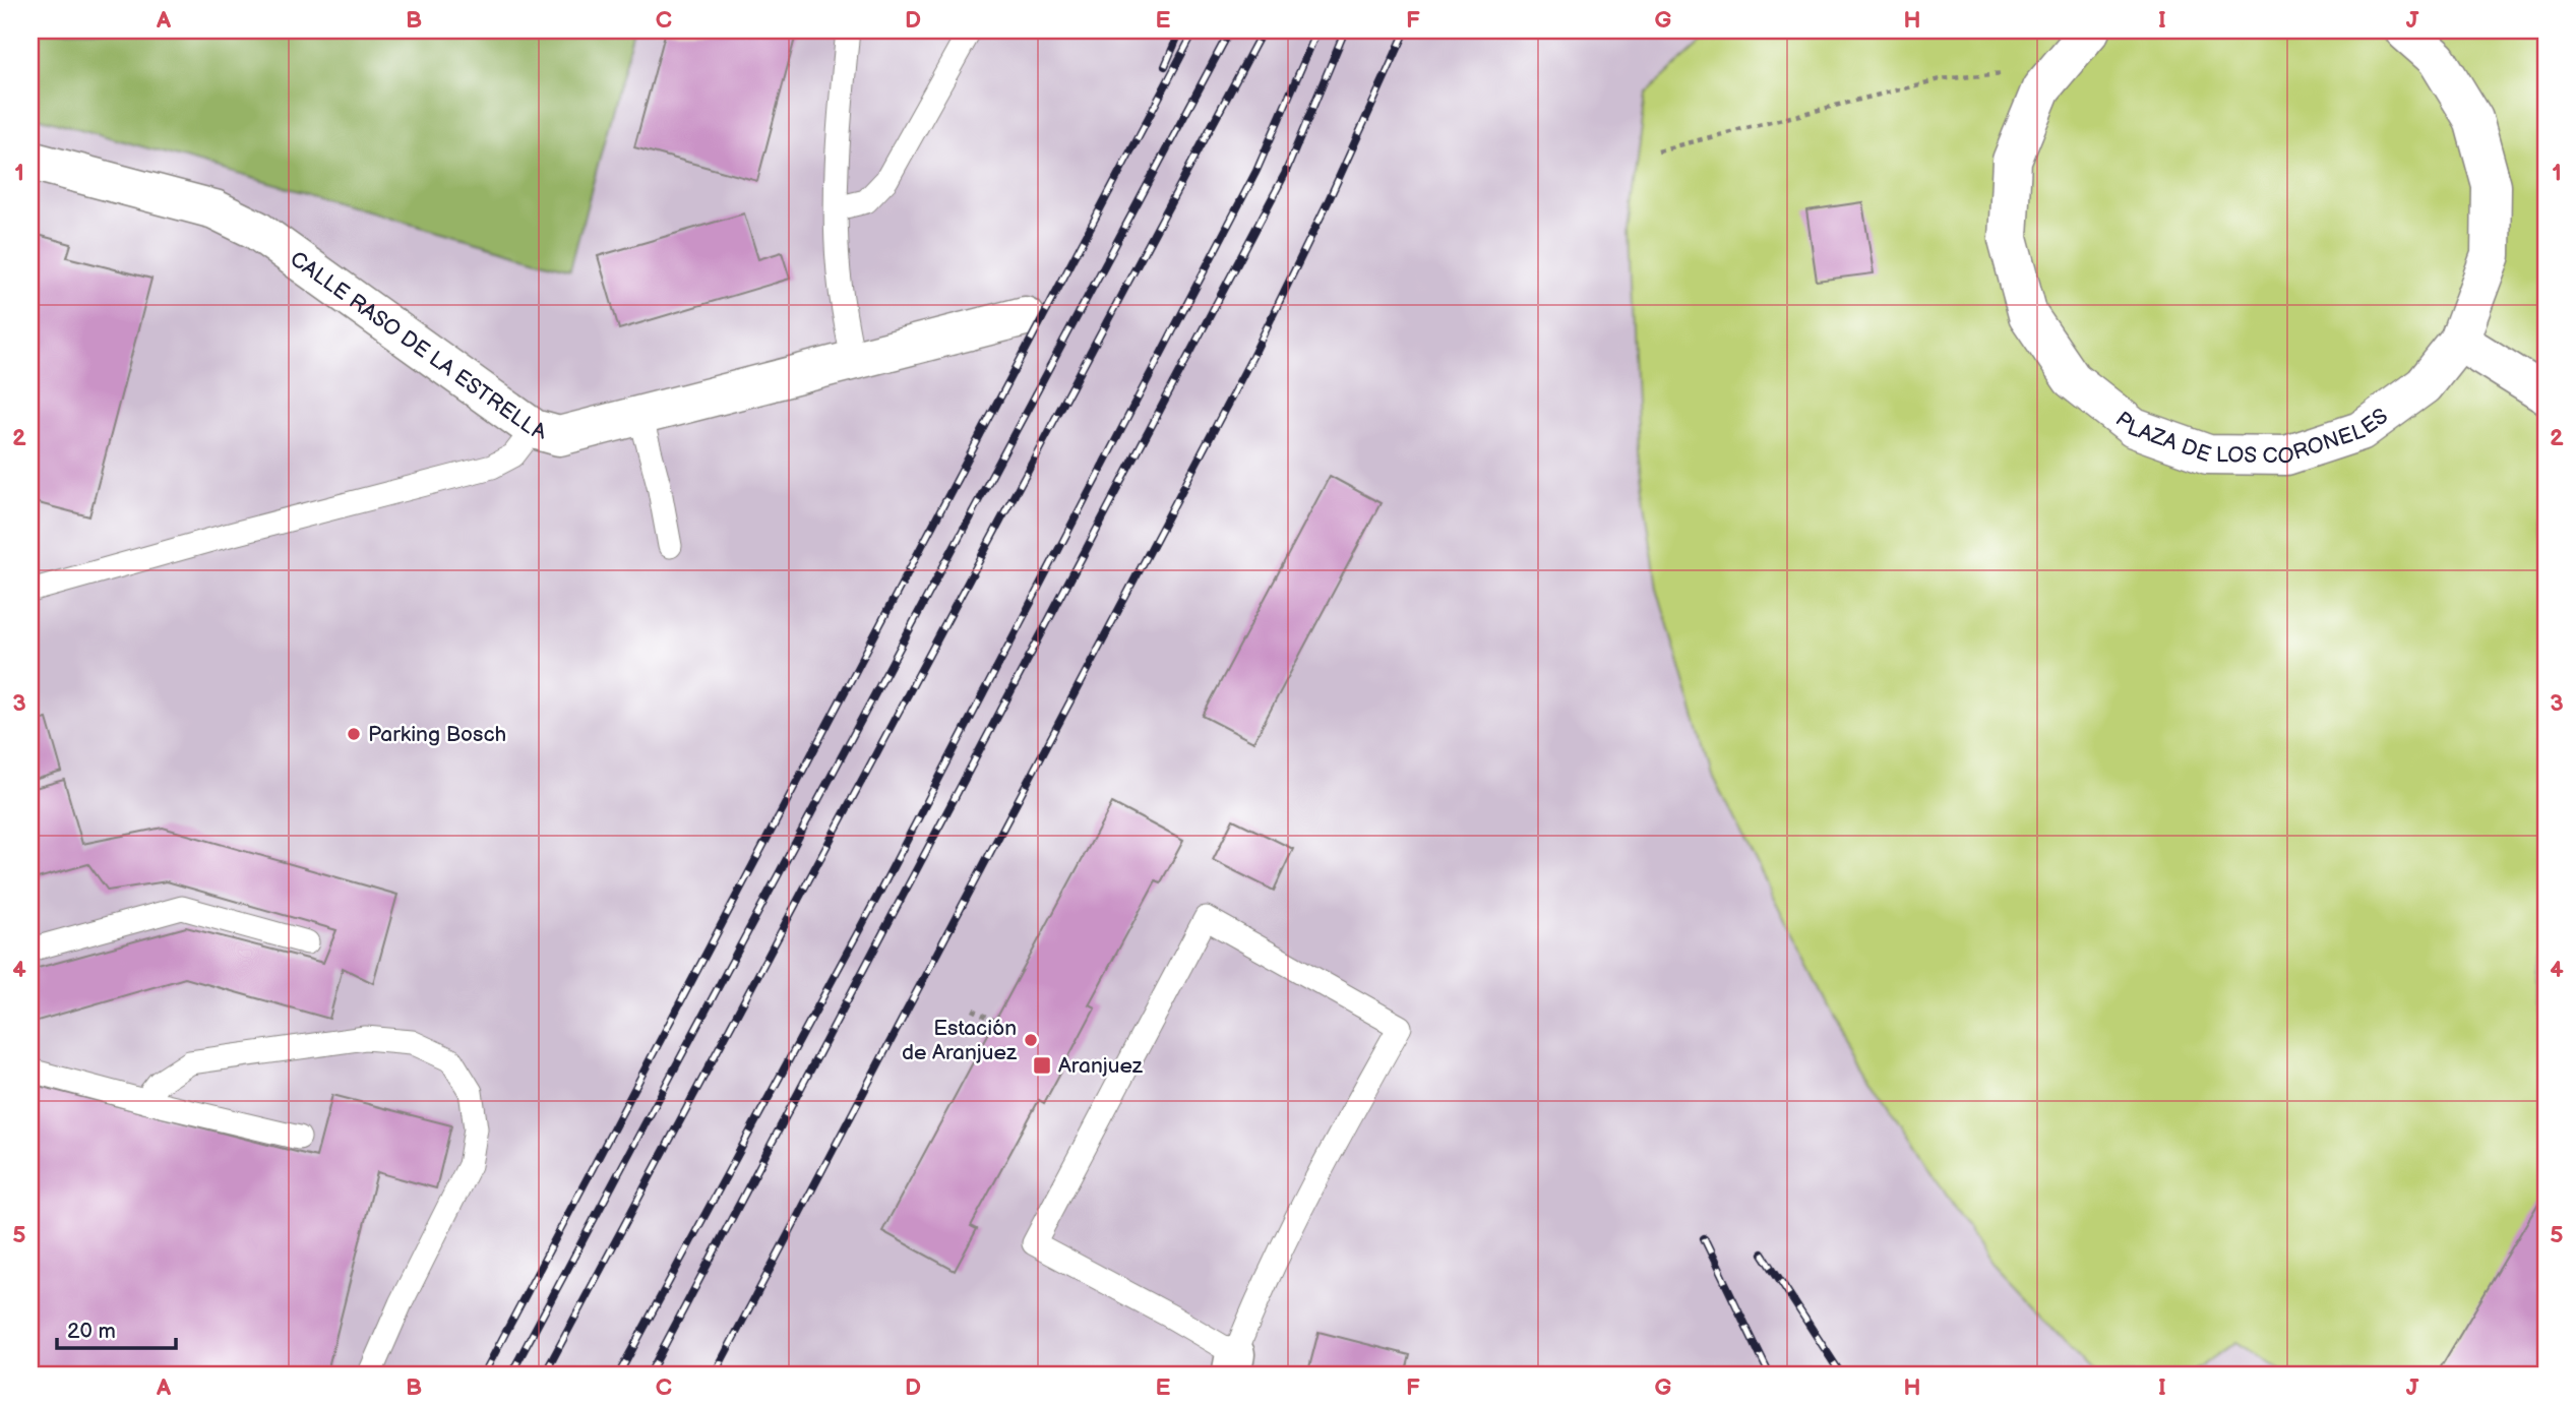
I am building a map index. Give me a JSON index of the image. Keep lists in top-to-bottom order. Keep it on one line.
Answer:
{"streets":{"street":["CALLE RASO DE LA ESTRELLA","PLAZA DE LOS CORONELES"]},"places":{"other":["Parking Bosch","Estación de Aranjuez"],"transit":["Aranjuez"]},"scale_bar":"20 m","grid":{"columns":["A","B","C","D","E","F","G","H","I","J"],"rows":["1","2","3","4","5"]}}
